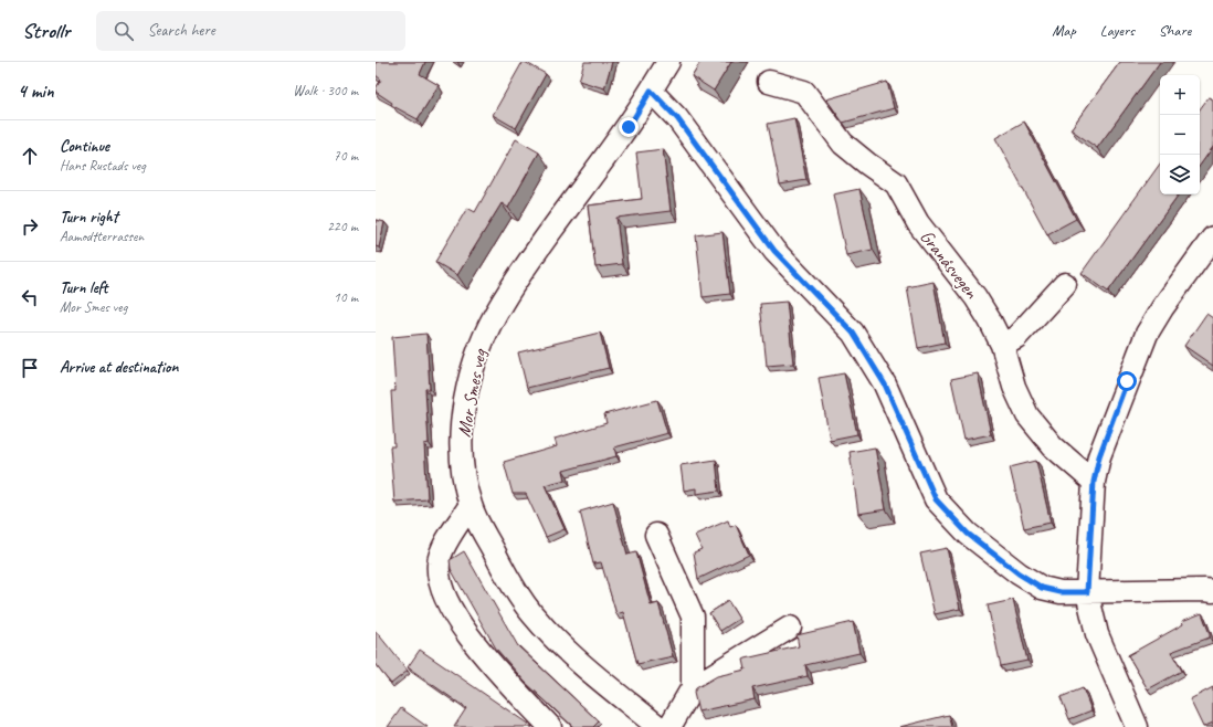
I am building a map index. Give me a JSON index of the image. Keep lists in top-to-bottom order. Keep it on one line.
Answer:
{"streets":{"street":["Granåsvegen","Mor Smes veg"]},"page":{"header":"Strollr","search":"Search here","nav":["Map","Layers","Share"],"heading":["4 min","Walk · 300 m"],"map_buttons":["+","−"],"list":[["Continue","Hans Rustads veg","70 m"],["Turn right","Aamodtterrassen","220 m"],["Turn left","Mor Smes veg","10 m"],"Arrive at destination"]}}
